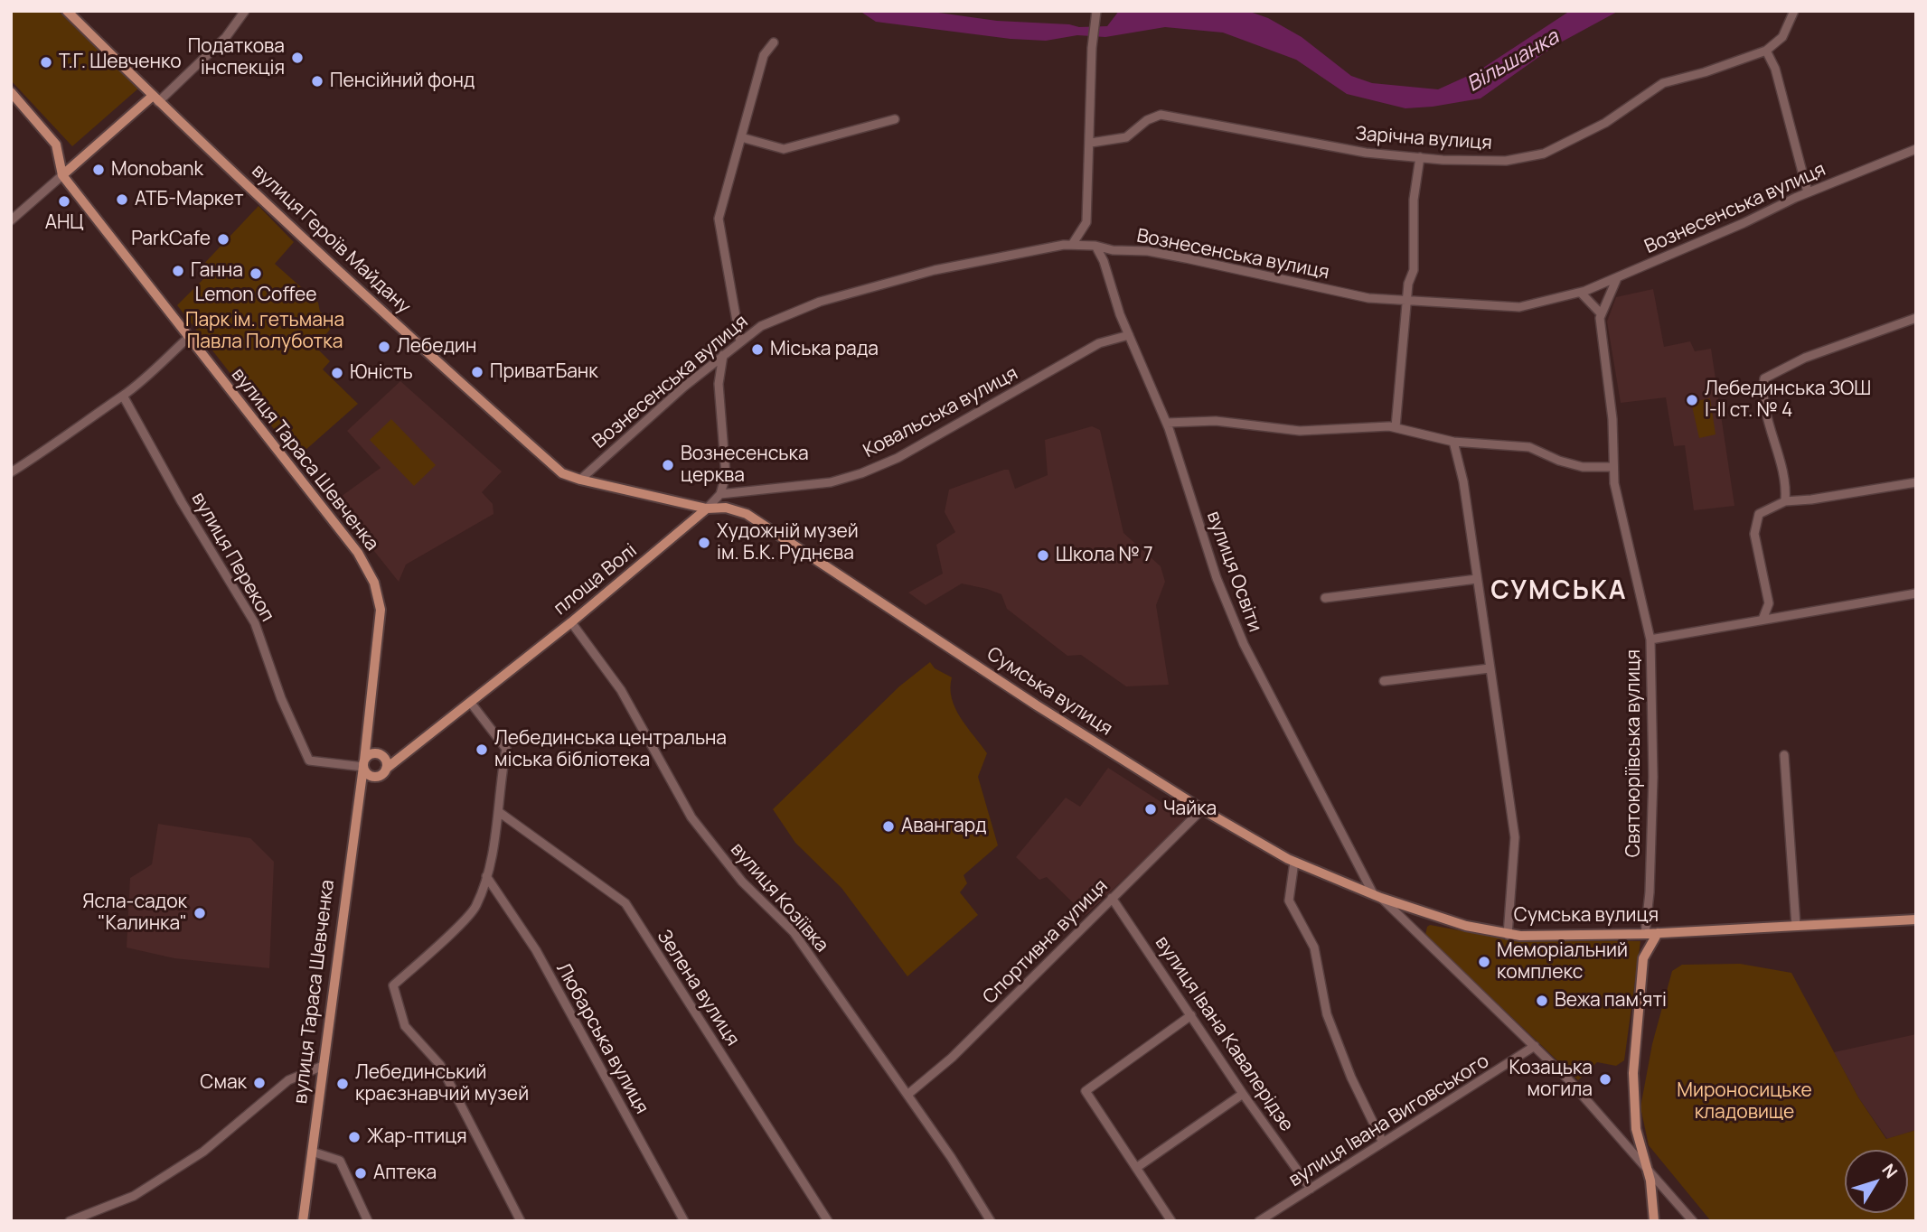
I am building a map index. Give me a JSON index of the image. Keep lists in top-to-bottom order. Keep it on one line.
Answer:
{"streets":{"main road":["вулиця Героїв Майдану","вулиця Тараса Шевченка","площа Волі","Сумська вулиця"],"street":["Зарічна вулиця","Вознесенська вулиця","Ковальська вулиця","вулиця Перекоп","вулиця Освіти","Святоюріївська вулиця","вулиця Козіївка","Спортивна вулиця","Зелена вулиця","вулиця Івана Кавалерідзе","Любарська вулиця","вулиця Івана Виговського"]},"crossings":[["Вознесенська вулиця","вулиця Героїв Майдану"],["Вознесенська вулиця","вулиця Освіти"],["Вознесенська вулиця","Святоюріївська вулиця"],["Ковальська вулиця","вулиця Освіти"],["вулиця Тараса Шевченка","вулиця Перекоп"],["вулиця Тараса Шевченка","площа Волі"],["вулиця Перекоп","площа Волі"],["вулиця Освіти","Сумська вулиця"],["площа Волі","Сумська вулиця"],["площа Волі","вулиця Козіївка"],["Сумська вулиця","Святоюріївська вулиця"],["Сумська вулиця","Спортивна вулиця"],["Сумська вулиця","вулиця Івана Виговського"],["вулиця Козіївка","Спортивна вулиця"],["Спортивна вулиця","вулиця Івана Кавалерідзе"],["вулиця Івана Кавалерідзе","вулиця Івана Виговського"]],"districts":["СУМСЬКА"],"water":["Вільшанка"],"parks":["Парк ім. гетьмана Павла Полуботка","Мироносицьке кладовище"],"places":["Податкова інспекція","Т.Г. Шевченко","Пенсійний фонд","Monobank","АТБ-Маркет","АНЦ","ParkCafe","Ганна","Lemon Coffee","Лебедин","Міська рада","ПриватБанк","Юність","Лебединська ЗОШ І-ІІ ст. № 4","Вознесенська церква","Художній музей ім. Б.К. Руднєва","Школа № 7","Лебединська центральна міська бібліотека","Чайка","Авангард","Ясла-садок \"Калинка\"","Меморіальний комплекс","Вежа пам'яті","Козацька могила","Смак","Лебединський краєзнавчий музей","Жар-птиця","Аптека"],"north":"top right"}
